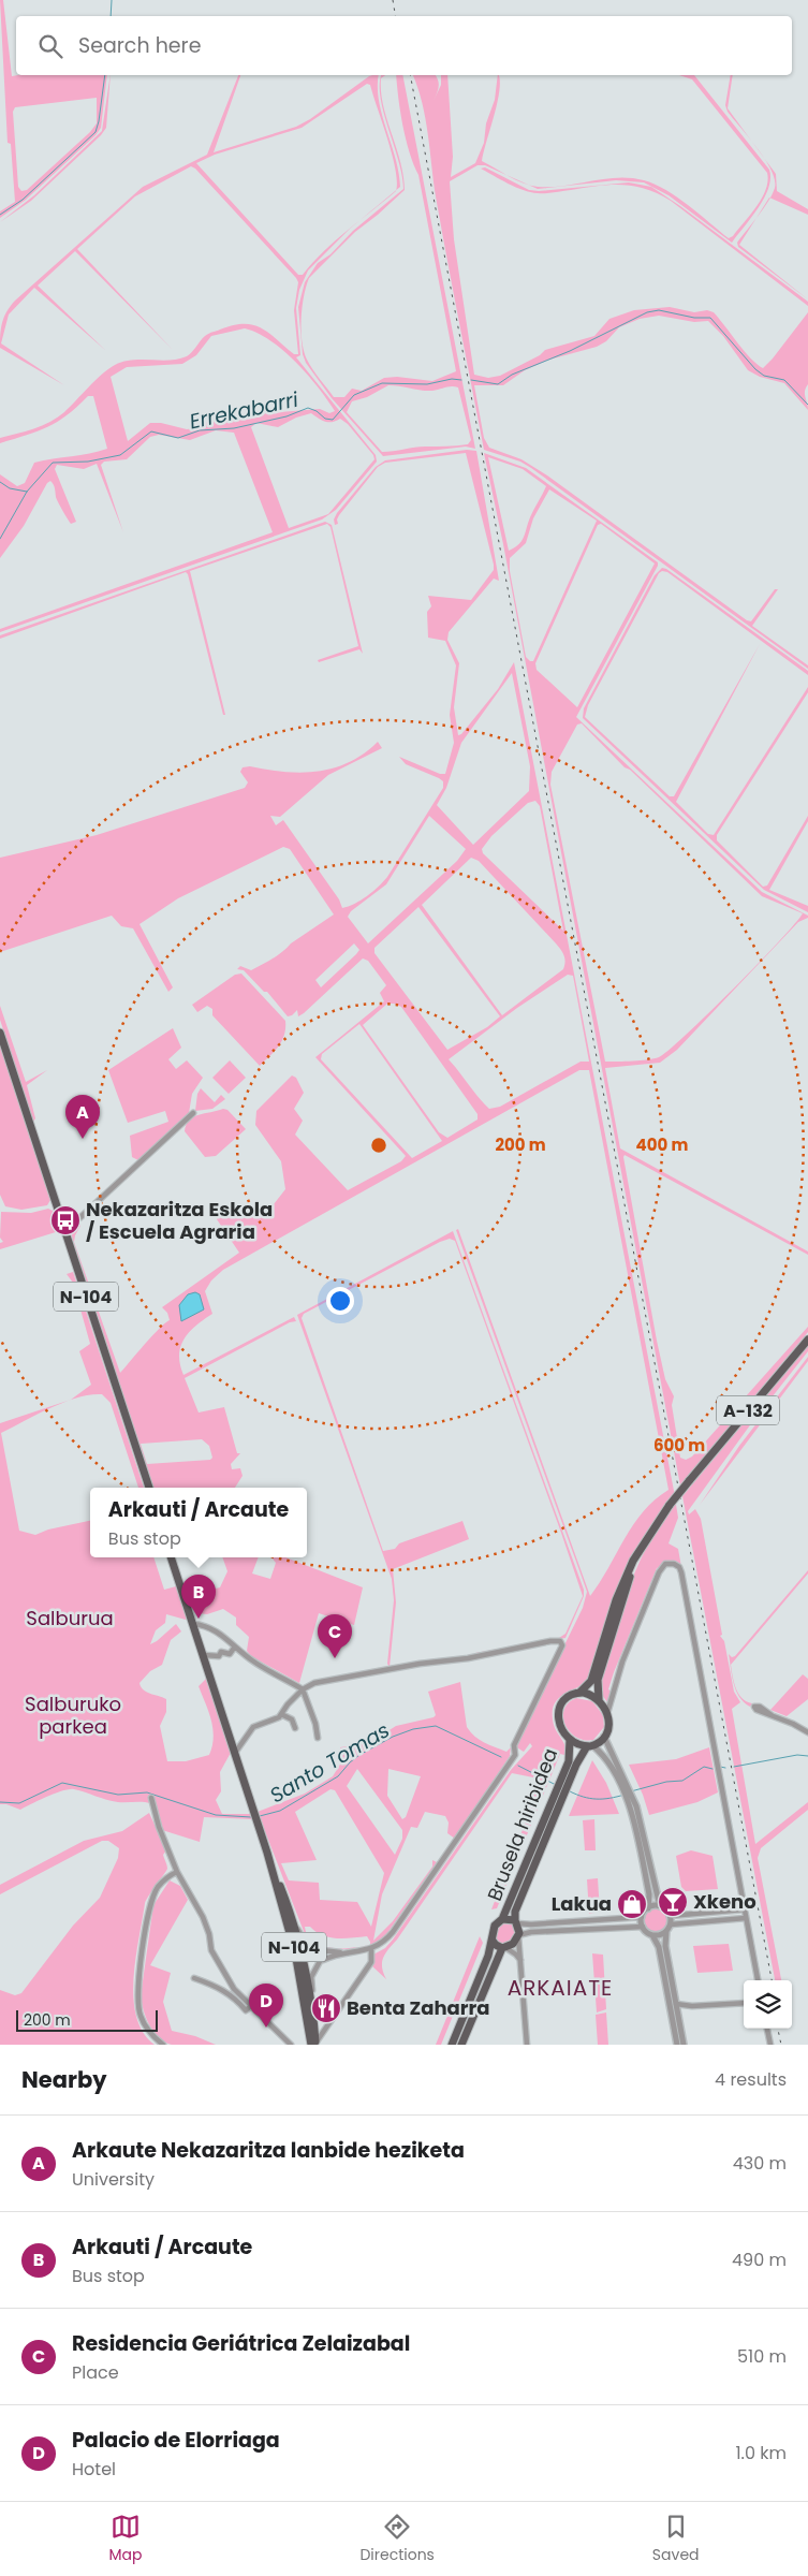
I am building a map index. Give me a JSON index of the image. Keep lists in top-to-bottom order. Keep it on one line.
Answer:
{"streets":{"main road":["N-104","A-132","Brusela hiribidea"]},"crossings":[["A-132","Brusela hiribidea"]],"districts":["ARKAIATE"],"water":["Errekabarri","Santo Tomas"],"parks":["Salburua","Salburuko parkea"],"places":{"bus stop":["Nekazaritza Eskola / Escuela Agraria"],"bar":["Xkeno"],"shop":["Lakua"],"restaurant":["Benta Zaharra"]},"scale_bar":"200 m","page":{"search":"Search here","pins":["A","B","C","D"],"popup":["Arkauti / Arcaute","Bus stop"],"scale":"200 m","heading":["Nearby","4 results"],"list":[{"mark":"A","name":"Arkaute Nekazaritza lanbide heziketa","note":"University","value":"430 m"},{"mark":"B","name":"Arkauti / Arcaute","note":"Bus stop","value":"490 m"},{"mark":"C","name":"Residencia Geriátrica Zelaizabal","note":"Place","value":"510 m"},{"mark":"D","name":"Palacio de Elorriaga","note":"Hotel","value":"1.0 km"}],"nav":["Map","Directions","Saved"]},"rings":["200 m","400 m","600 m"]}
